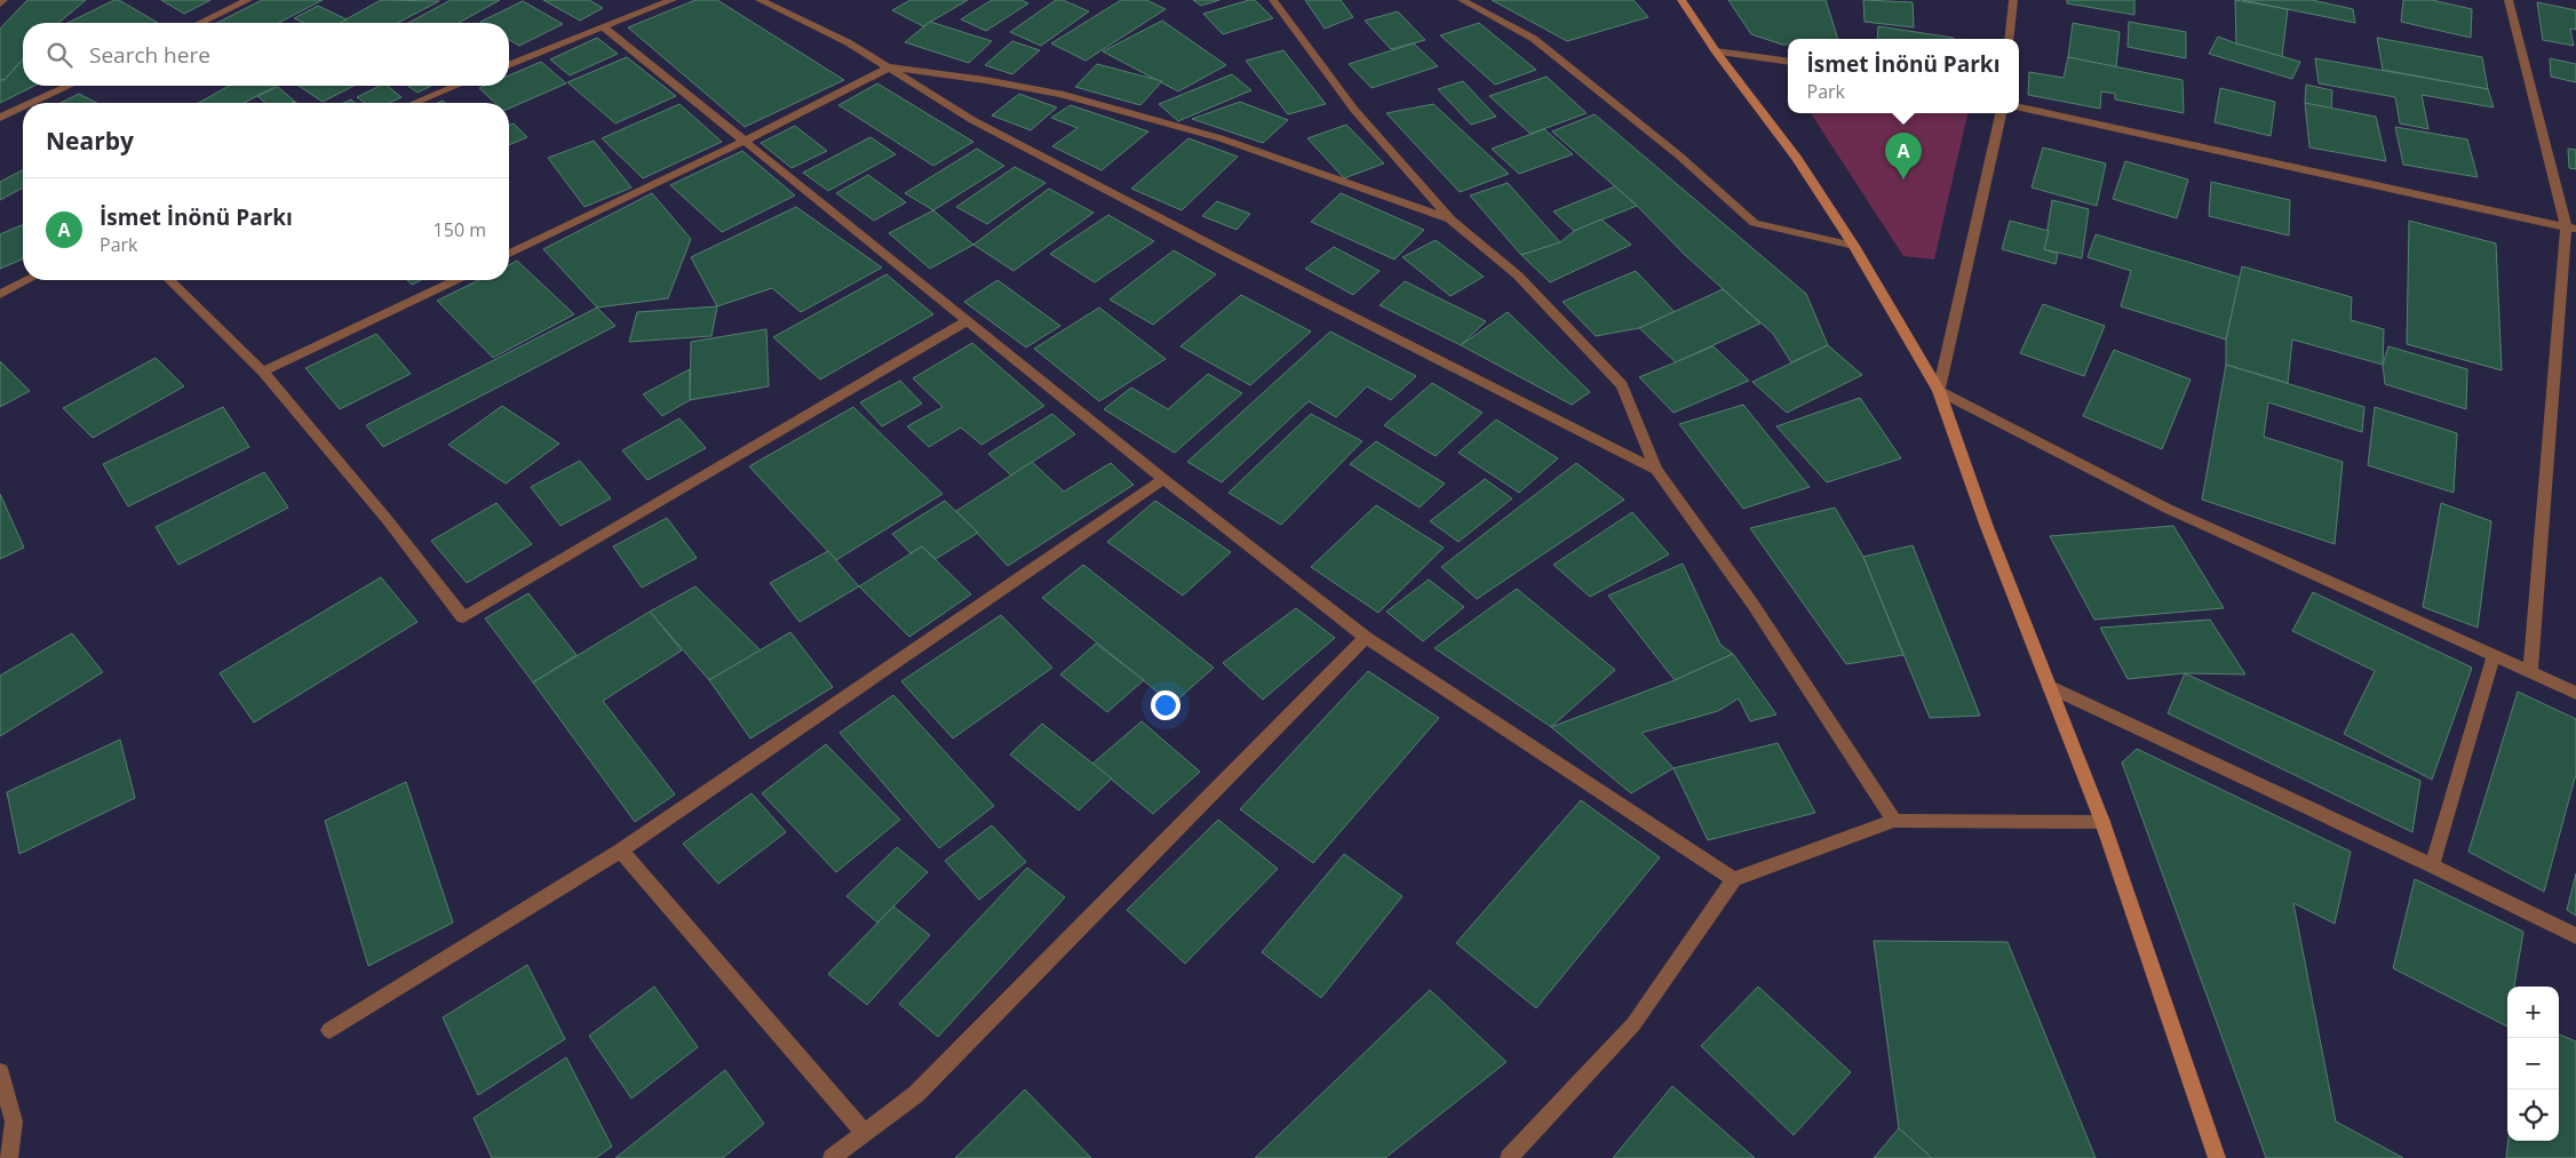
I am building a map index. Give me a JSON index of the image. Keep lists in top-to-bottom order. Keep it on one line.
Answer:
{"page":{"search":"Search here","popup":["İsmet İnönü Parkı","Park"],"heading":"Nearby","pins":"A","list":[{"mark":"A","name":"İsmet İnönü Parkı","note":"Park","value":"150 m"}],"map_buttons":["+","−"]}}
